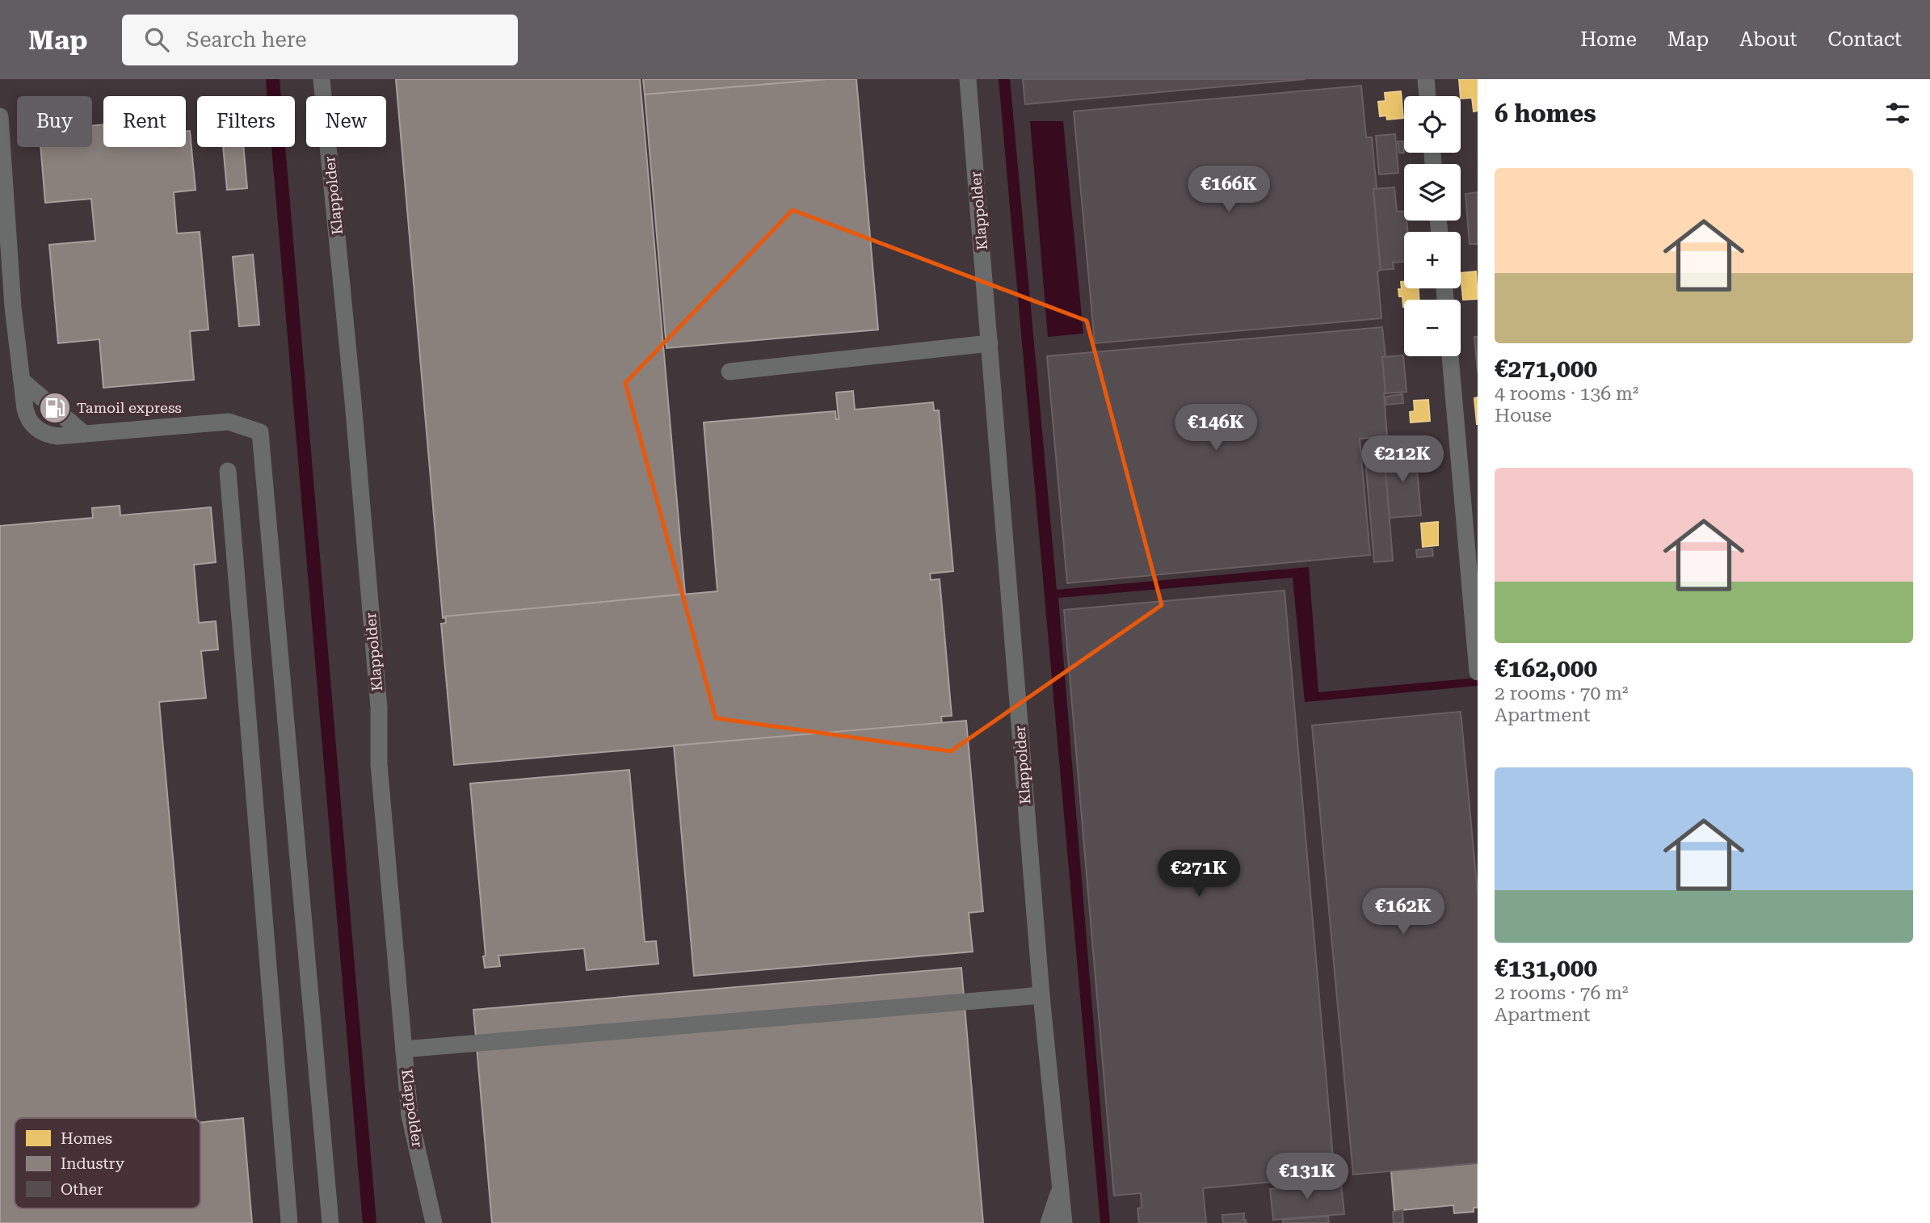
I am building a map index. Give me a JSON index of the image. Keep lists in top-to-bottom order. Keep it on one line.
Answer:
{"streets":{"street":["Klappolder"]},"places":{"fuel station":["Tamoil express"]},"legend":["Homes","Industry","Other"],"page":{"header":"Map","search":"Search here","nav":["Home","Map","About","Contact"],"heading":"6 homes","map_buttons":["+","−"],"chip":["Buy","Rent","Filters","New"],"list":[{"name":"€271,000","note":"4 rooms · 136 m² · House"},{"name":"€162,000","note":"2 rooms · 70 m² · Apartment"},{"name":"€131,000","note":"2 rooms · 76 m² · Apartment"}],"price":["€166K","€146K","€212K","€271K","€162K","€131K"]}}
